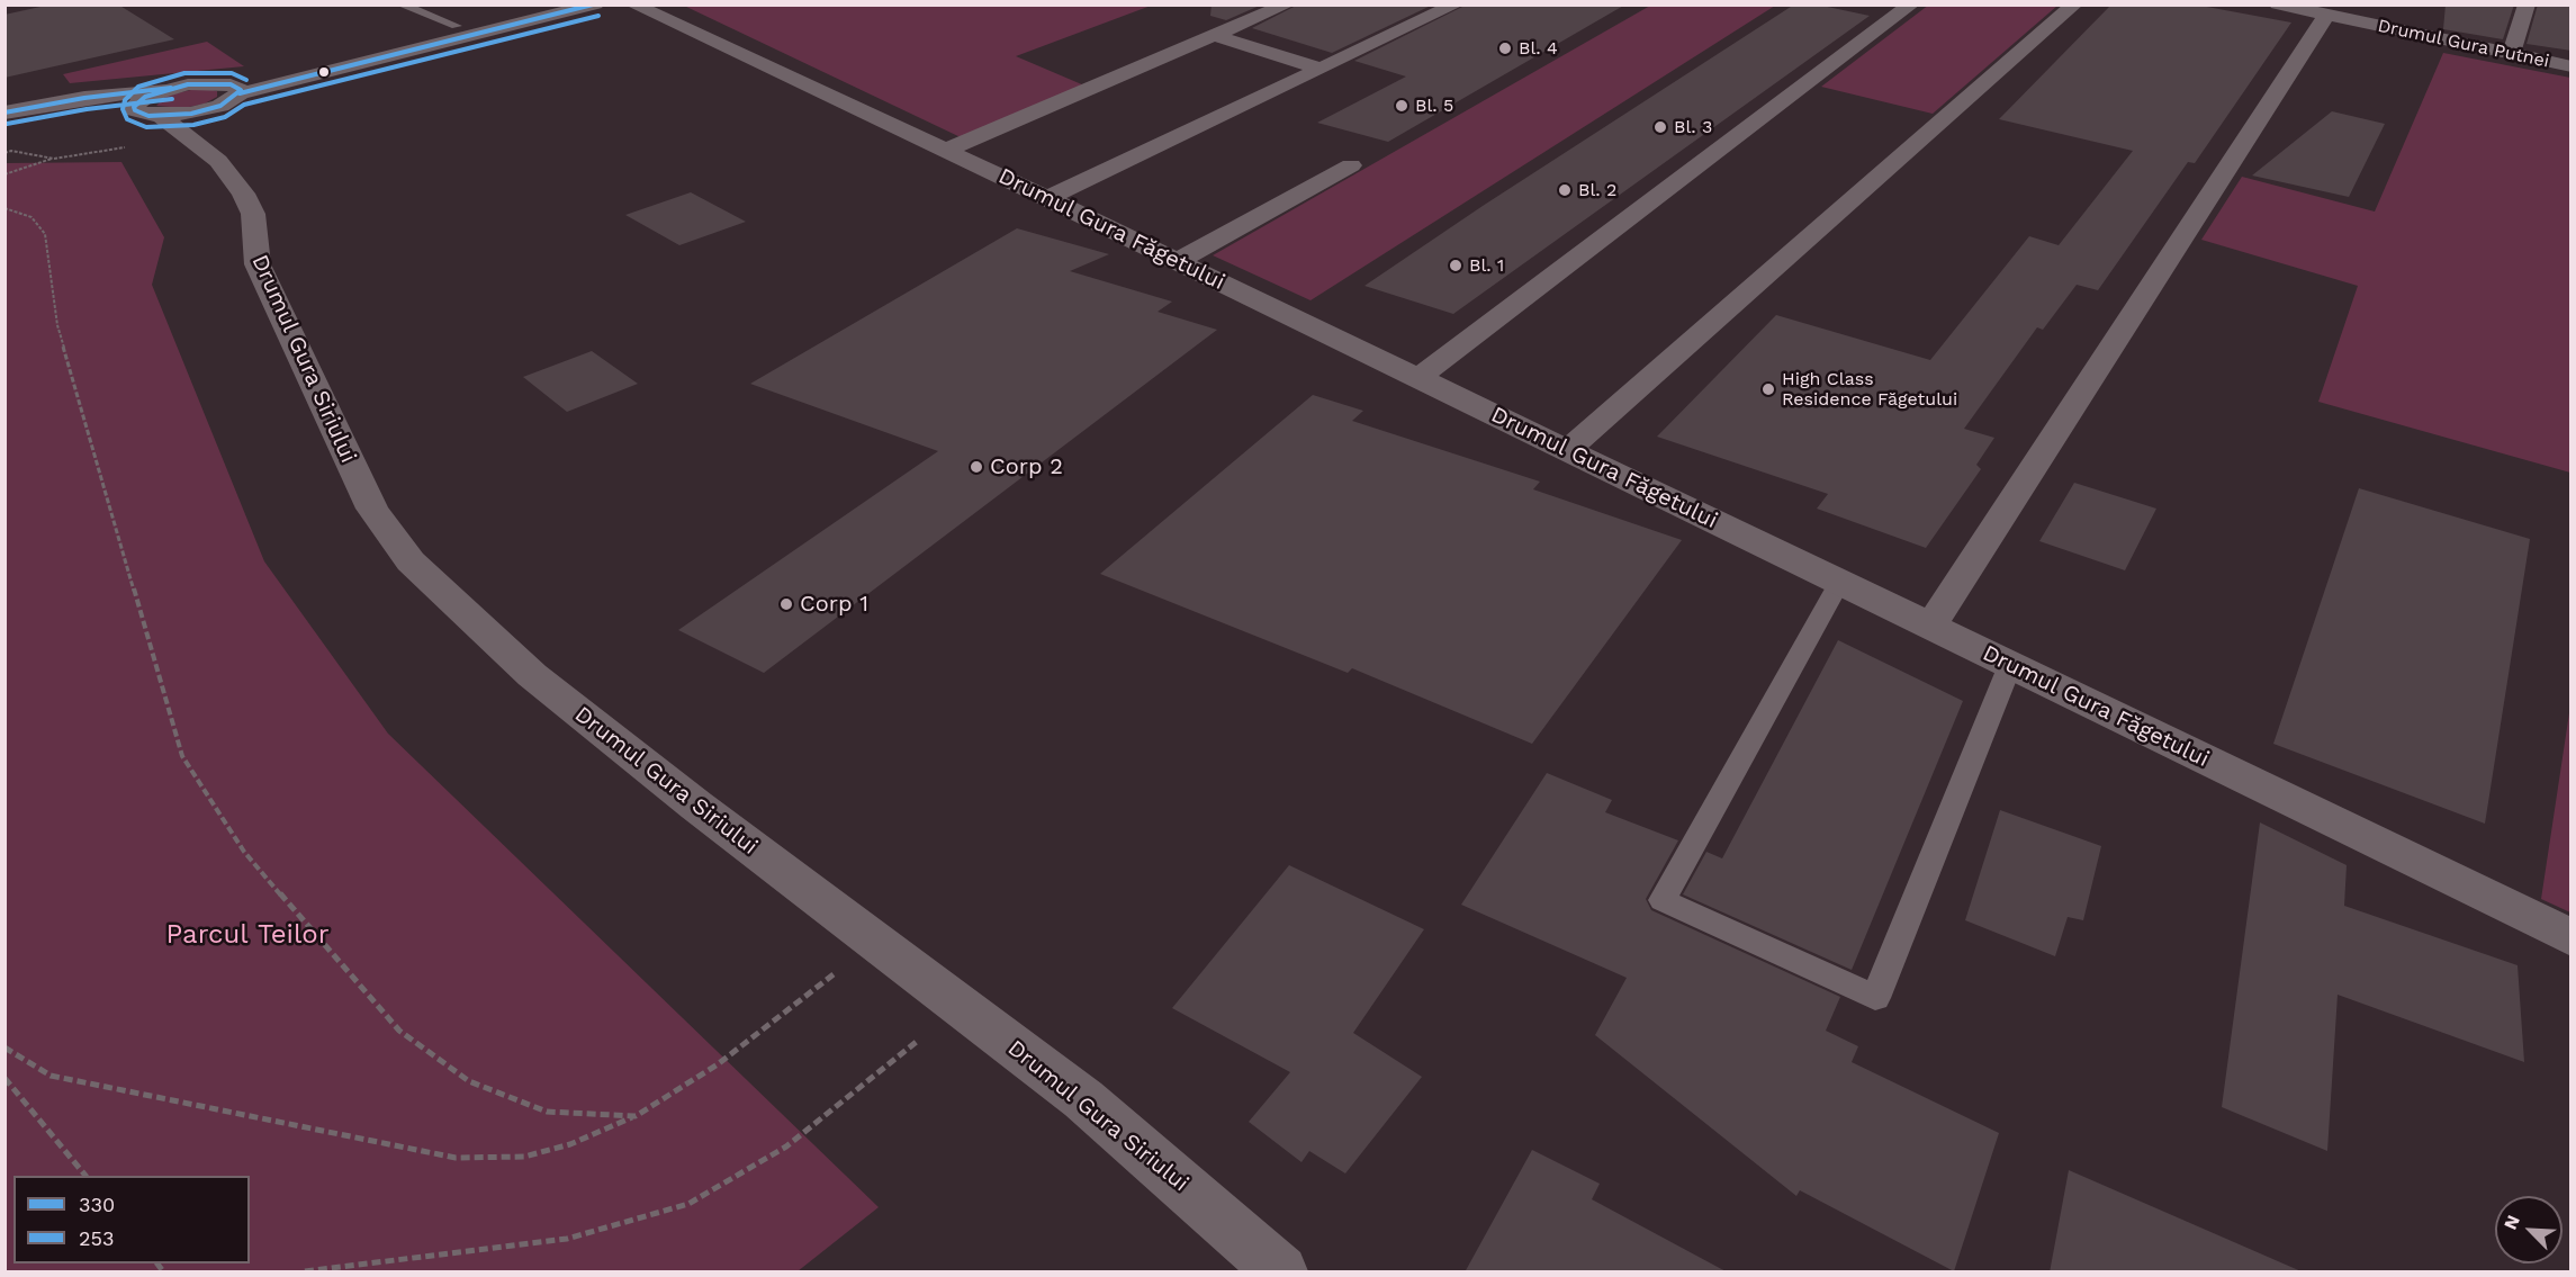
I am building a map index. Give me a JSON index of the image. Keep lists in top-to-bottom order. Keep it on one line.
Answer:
{"streets":{"street":["Drumul Gura Putnei","Drumul Gura Făgetului","Drumul Gura Siriului"]},"parks":["Parcul Teilor"],"places":["Bl. 4","Bl. 5","Bl. 3","Bl. 2","Bl. 1","High Class Residence Făgetului","Corp 2","Corp 1"],"lines":["transit line 330","transit line 253"],"legend":["330","253"],"north":"top left"}
